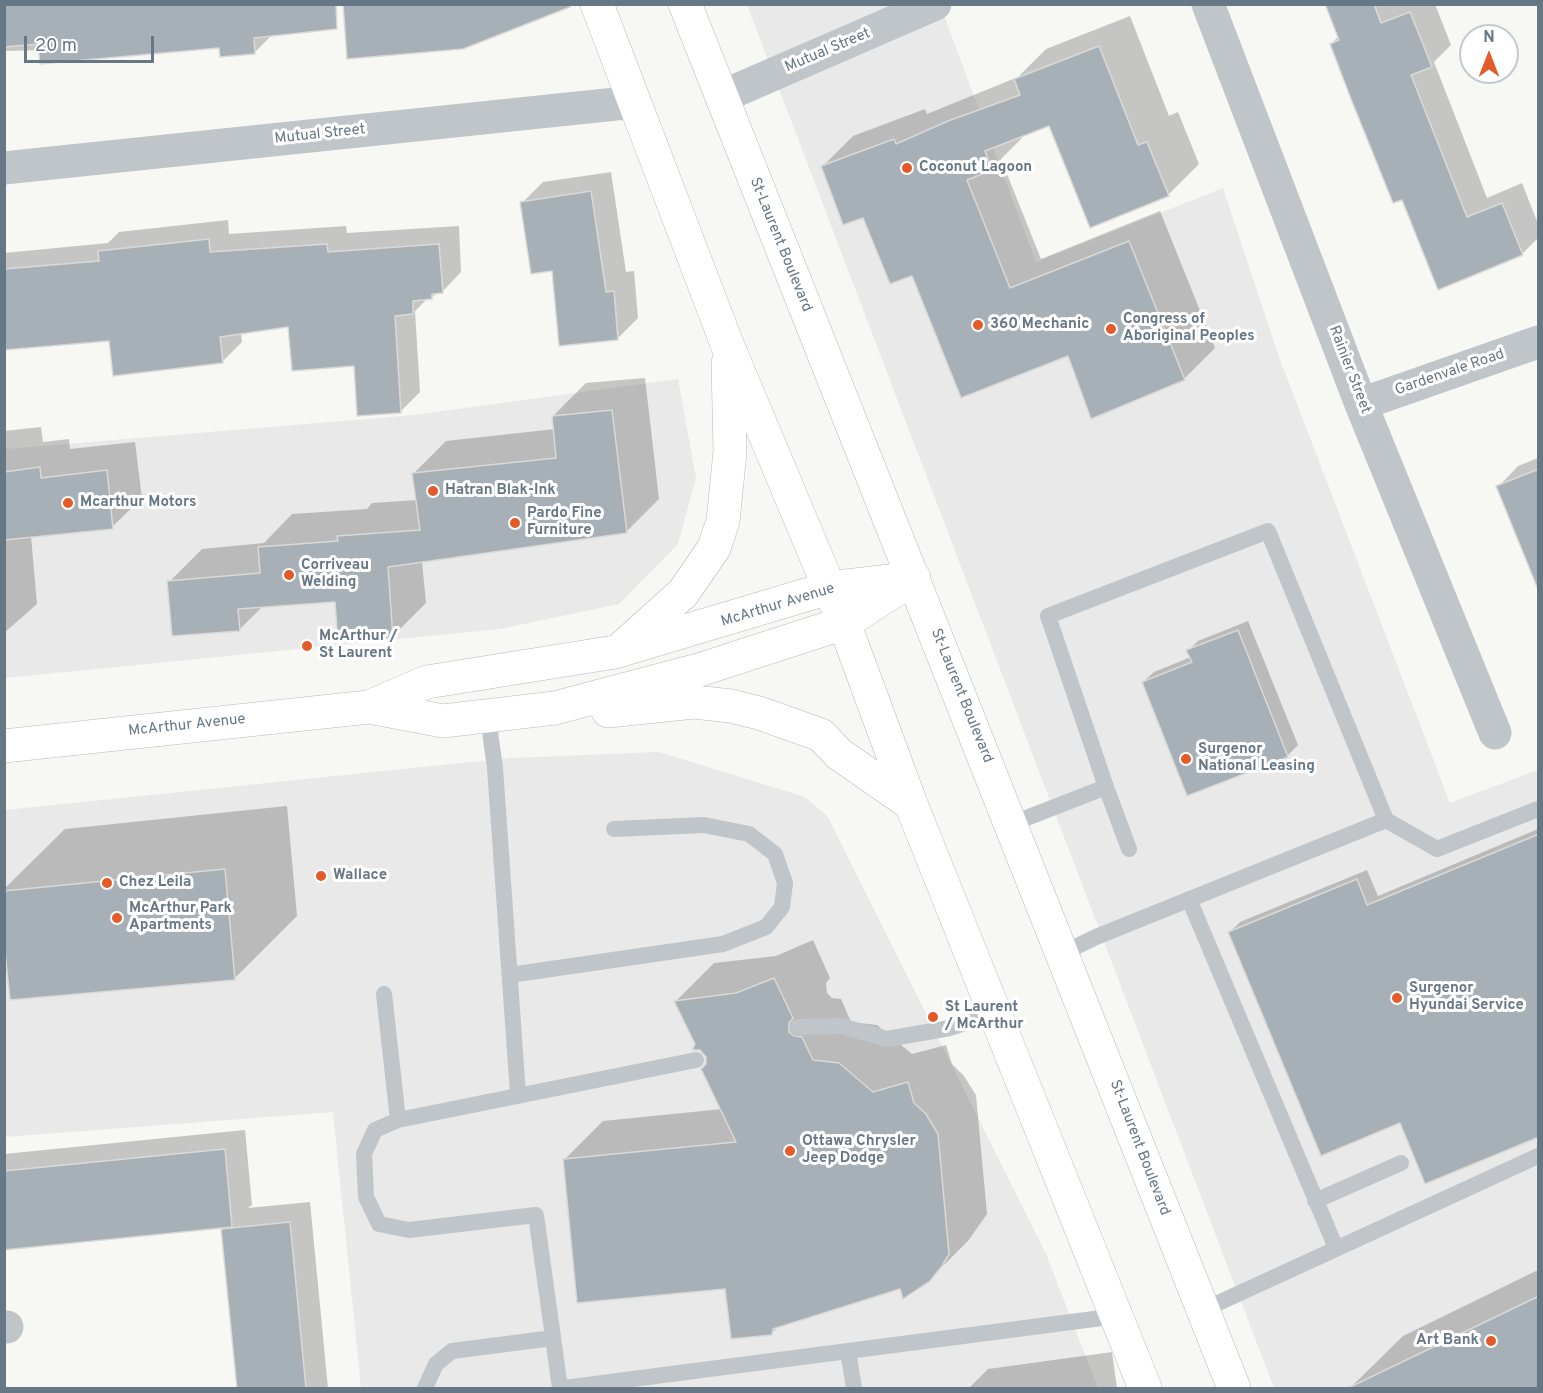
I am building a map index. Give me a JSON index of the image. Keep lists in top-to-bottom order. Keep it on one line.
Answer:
{"streets":{"main road":["St-Laurent Boulevard","McArthur Avenue"],"street":["Mutual Street","Rainier Street","Gardenvale Road"]},"crossings":[["Mutual Street","St-Laurent Boulevard"],["St-Laurent Boulevard","McArthur Avenue"],["Rainier Street","Gardenvale Road"]],"places":["Coconut Lagoon","360 Mechanic","Congress of Aboriginal Peoples","Hatran Blak-Ink","Mcarthur Motors","Pardo Fine Furniture","Corriveau Welding","McArthur / St Laurent","Surgenor National Leasing","Wallace","Chez Leila","McArthur Park Apartments","Surgenor Hyundai Service","St Laurent / McArthur","Ottawa Chrysler Jeep Dodge","Art Bank"],"scale_bar":"20 m","north":"top"}
